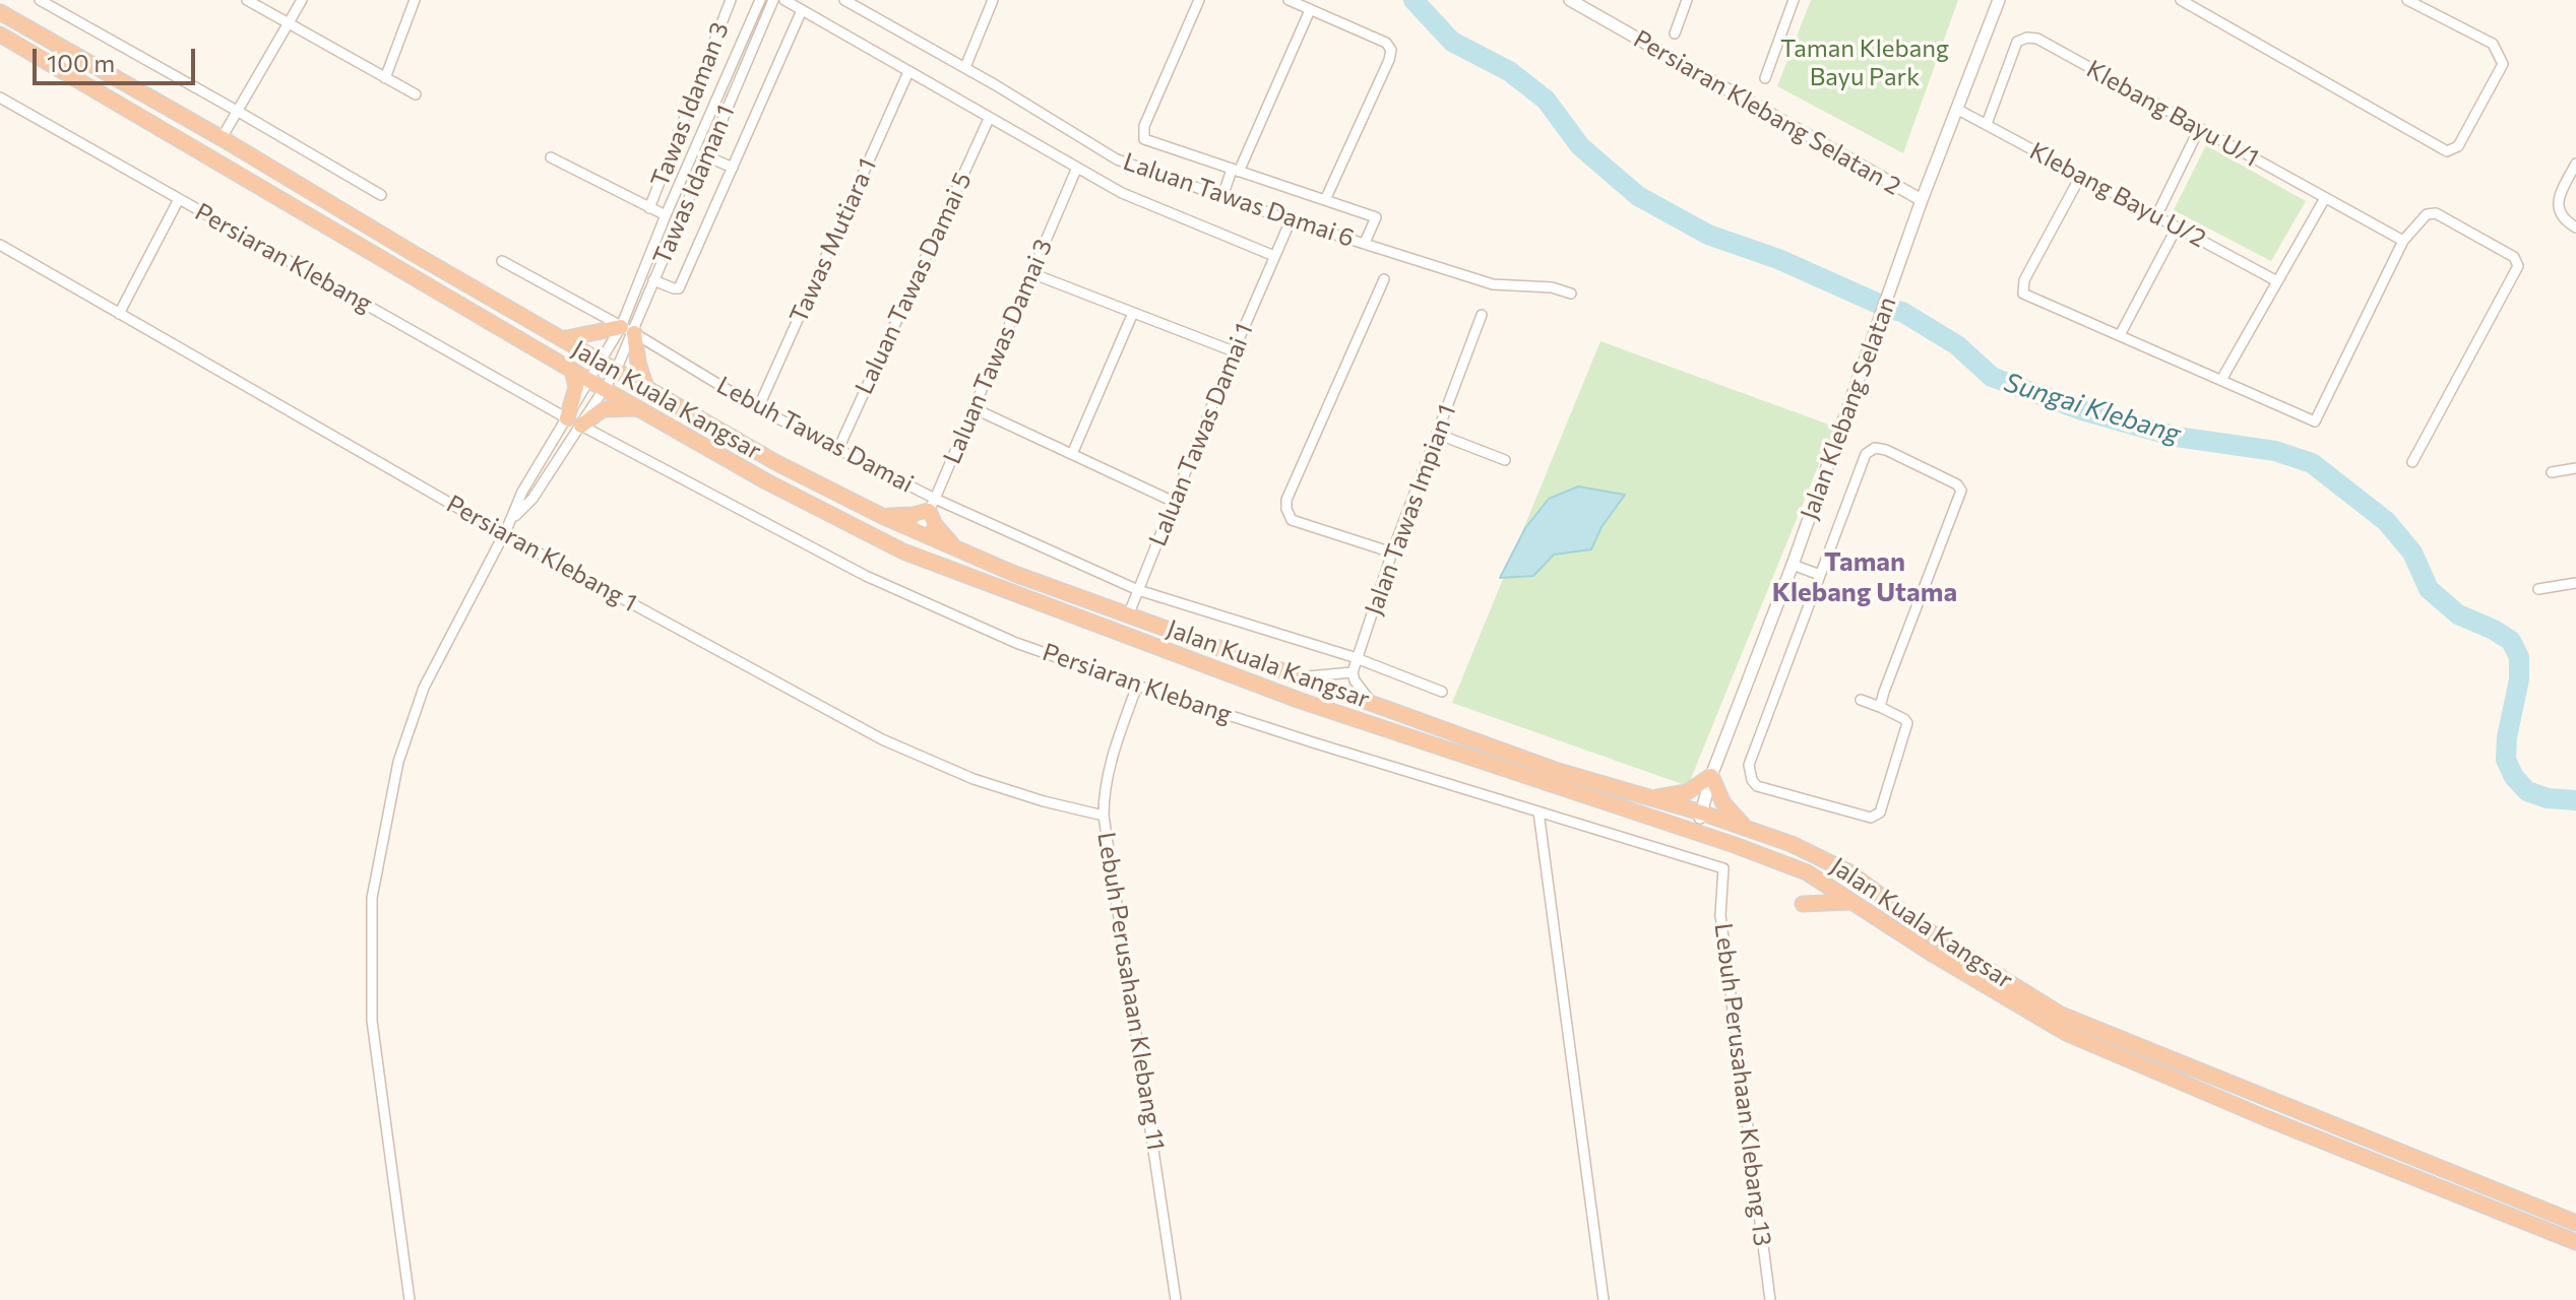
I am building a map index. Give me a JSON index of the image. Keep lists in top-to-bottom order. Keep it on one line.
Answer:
{"streets":{"highway":["Jalan Kuala Kangsar"],"street":["Tawas Idaman 3","Persiaran Klebang Selatan 2","Klebang Bayu U/1","Tawas Idaman 1","Klebang Bayu U/2","Laluan Tawas Damai 6","Tawas Mutiara 1","Persiaran Klebang","Laluan Tawas Damai 5","Laluan Tawas Damai 3","Jalan Klebang Selatan","Lebuh Tawas Damai","Laluan Tawas Damai 1","Jalan Tawas Impian 1","Persiaran Klebang 1","Lebuh Perusahaan Klebang 11","Lebuh Perusahaan Klebang 13"]},"crossings":[["Persiaran Klebang Selatan 2","Jalan Klebang Selatan"],["Klebang Bayu U/1","Klebang Bayu U/2"],["Tawas Idaman 1","Persiaran Klebang"],["Tawas Idaman 1","Jalan Kuala Kangsar"],["Tawas Idaman 1","Lebuh Tawas Damai"],["Klebang Bayu U/2","Jalan Klebang Selatan"],["Laluan Tawas Damai 6","Tawas Mutiara 1"],["Laluan Tawas Damai 6","Laluan Tawas Damai 5"],["Laluan Tawas Damai 6","Laluan Tawas Damai 3"],["Laluan Tawas Damai 6","Laluan Tawas Damai 1"],["Tawas Mutiara 1","Lebuh Tawas Damai"],["Persiaran Klebang","Lebuh Perusahaan Klebang 11"],["Persiaran Klebang","Lebuh Perusahaan Klebang 13"],["Laluan Tawas Damai 5","Lebuh Tawas Damai"],["Laluan Tawas Damai 3","Jalan Kuala Kangsar"],["Laluan Tawas Damai 3","Lebuh Tawas Damai"],["Jalan Kuala Kangsar","Jalan Klebang Selatan"],["Jalan Kuala Kangsar","Laluan Tawas Damai 1"],["Lebuh Tawas Damai","Laluan Tawas Damai 1"],["Lebuh Tawas Damai","Jalan Tawas Impian 1"],["Persiaran Klebang 1","Lebuh Perusahaan Klebang 11"]],"districts":["Taman Klebang Utama"],"water":["Sungai Klebang"],"parks":["Taman Klebang Bayu Park"],"scale_bar":"100 m"}
